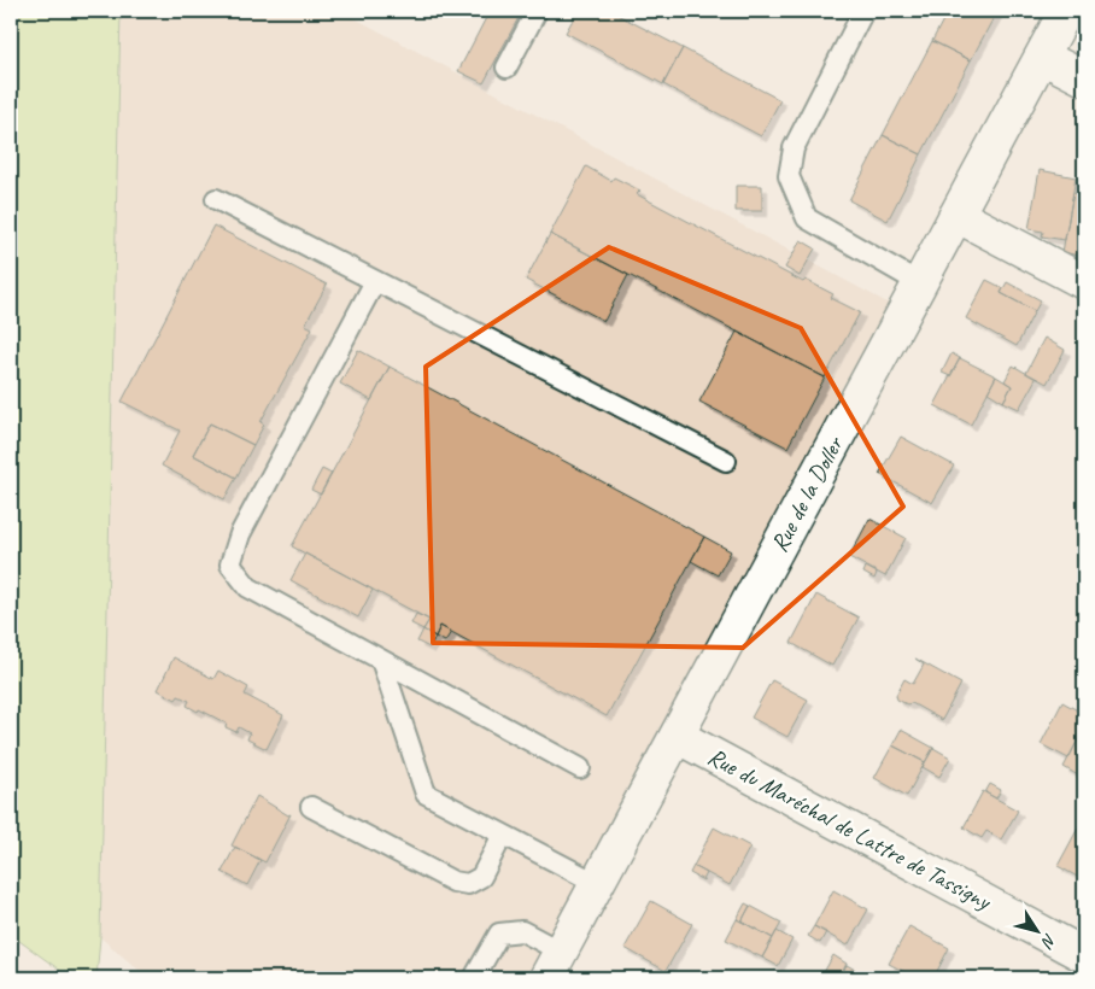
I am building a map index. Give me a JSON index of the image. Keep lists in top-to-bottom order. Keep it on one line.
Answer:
{"streets":{"street":["Rue de la Doller","Rue du Maréchal de Lattre de Tassigny"]},"crossings":[["Rue de la Doller","Rue du Maréchal de Lattre de Tassigny"]],"north":"bottom right"}
